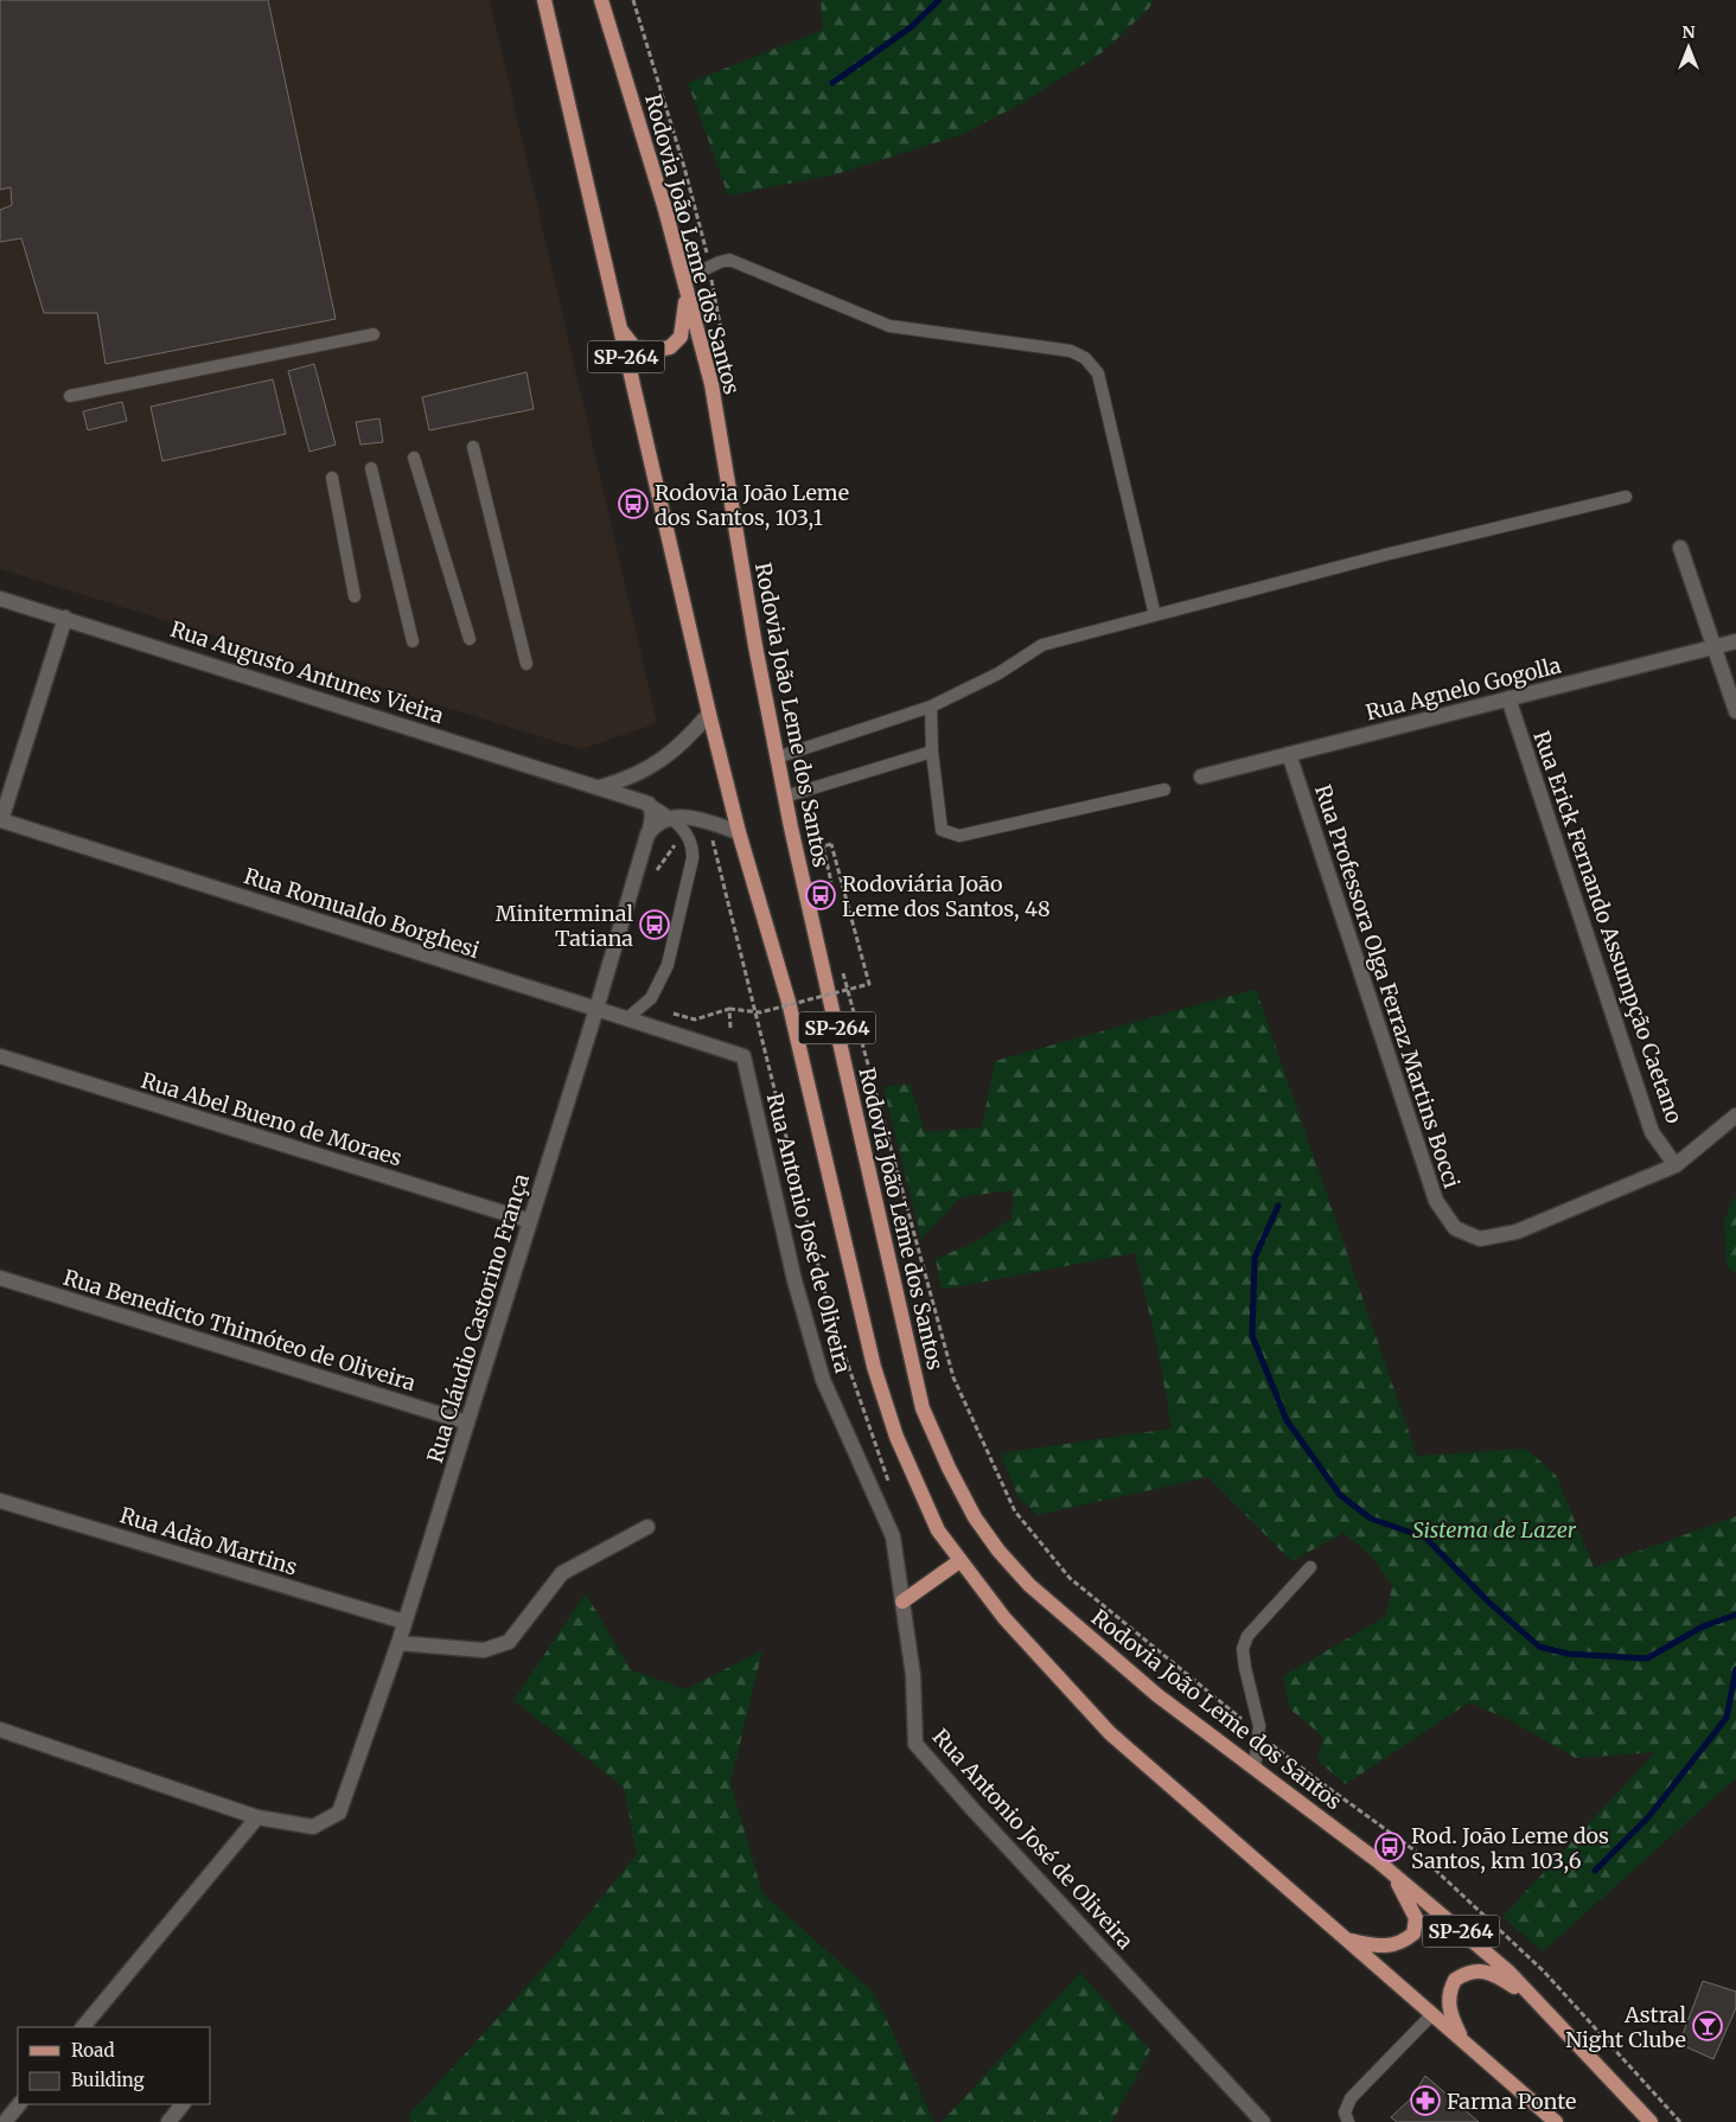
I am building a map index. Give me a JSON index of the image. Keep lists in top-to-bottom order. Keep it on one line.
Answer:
{"streets":{"main road":["Rodovia João Leme dos Santos","SP-264"],"street":["Rua Augusto Antunes Vieira","Rua Agnelo Gogolla","Rua Romualdo Borghesi","Rua Erick Fernando Assumpção Caetano","Rua Professora Olga Ferraz Martins Bocci","Rua Abel Bueno de Moraes","Rua Antonio José de Oliveira","Rua Cláudio Castorino França","Rua Benedicto Thimóteo de Oliveira","Rua Adão Martins"]},"crossings":[["Rua Augusto Antunes Vieira","Rua Cláudio Castorino França"],["Rua Agnelo Gogolla","Rua Erick Fernando Assumpção Caetano"],["Rua Agnelo Gogolla","Rua Professora Olga Ferraz Martins Bocci"],["Rua Romualdo Borghesi","Rua Antonio José de Oliveira"],["Rua Romualdo Borghesi","Rua Cláudio Castorino França"],["Rua Erick Fernando Assumpção Caetano","Rua Professora Olga Ferraz Martins Bocci"],["Rua Abel Bueno de Moraes","Rua Cláudio Castorino França"],["Rua Cláudio Castorino França","Rua Benedicto Thimóteo de Oliveira"],["Rua Cláudio Castorino França","Rua Adão Martins"]],"parks":["Sistema de Lazer"],"places":{"bus stop":["Rodovia João Leme dos Santos, 103,1","Rodoviária João Leme dos Santos, 48","Miniterminal Tatiana","Rod. João Leme dos Santos, km 103,6"],"bar":["Astral Night Clube"],"pharmacy":["Farma Ponte"]},"legend":["Road","Building"],"north":"top"}
